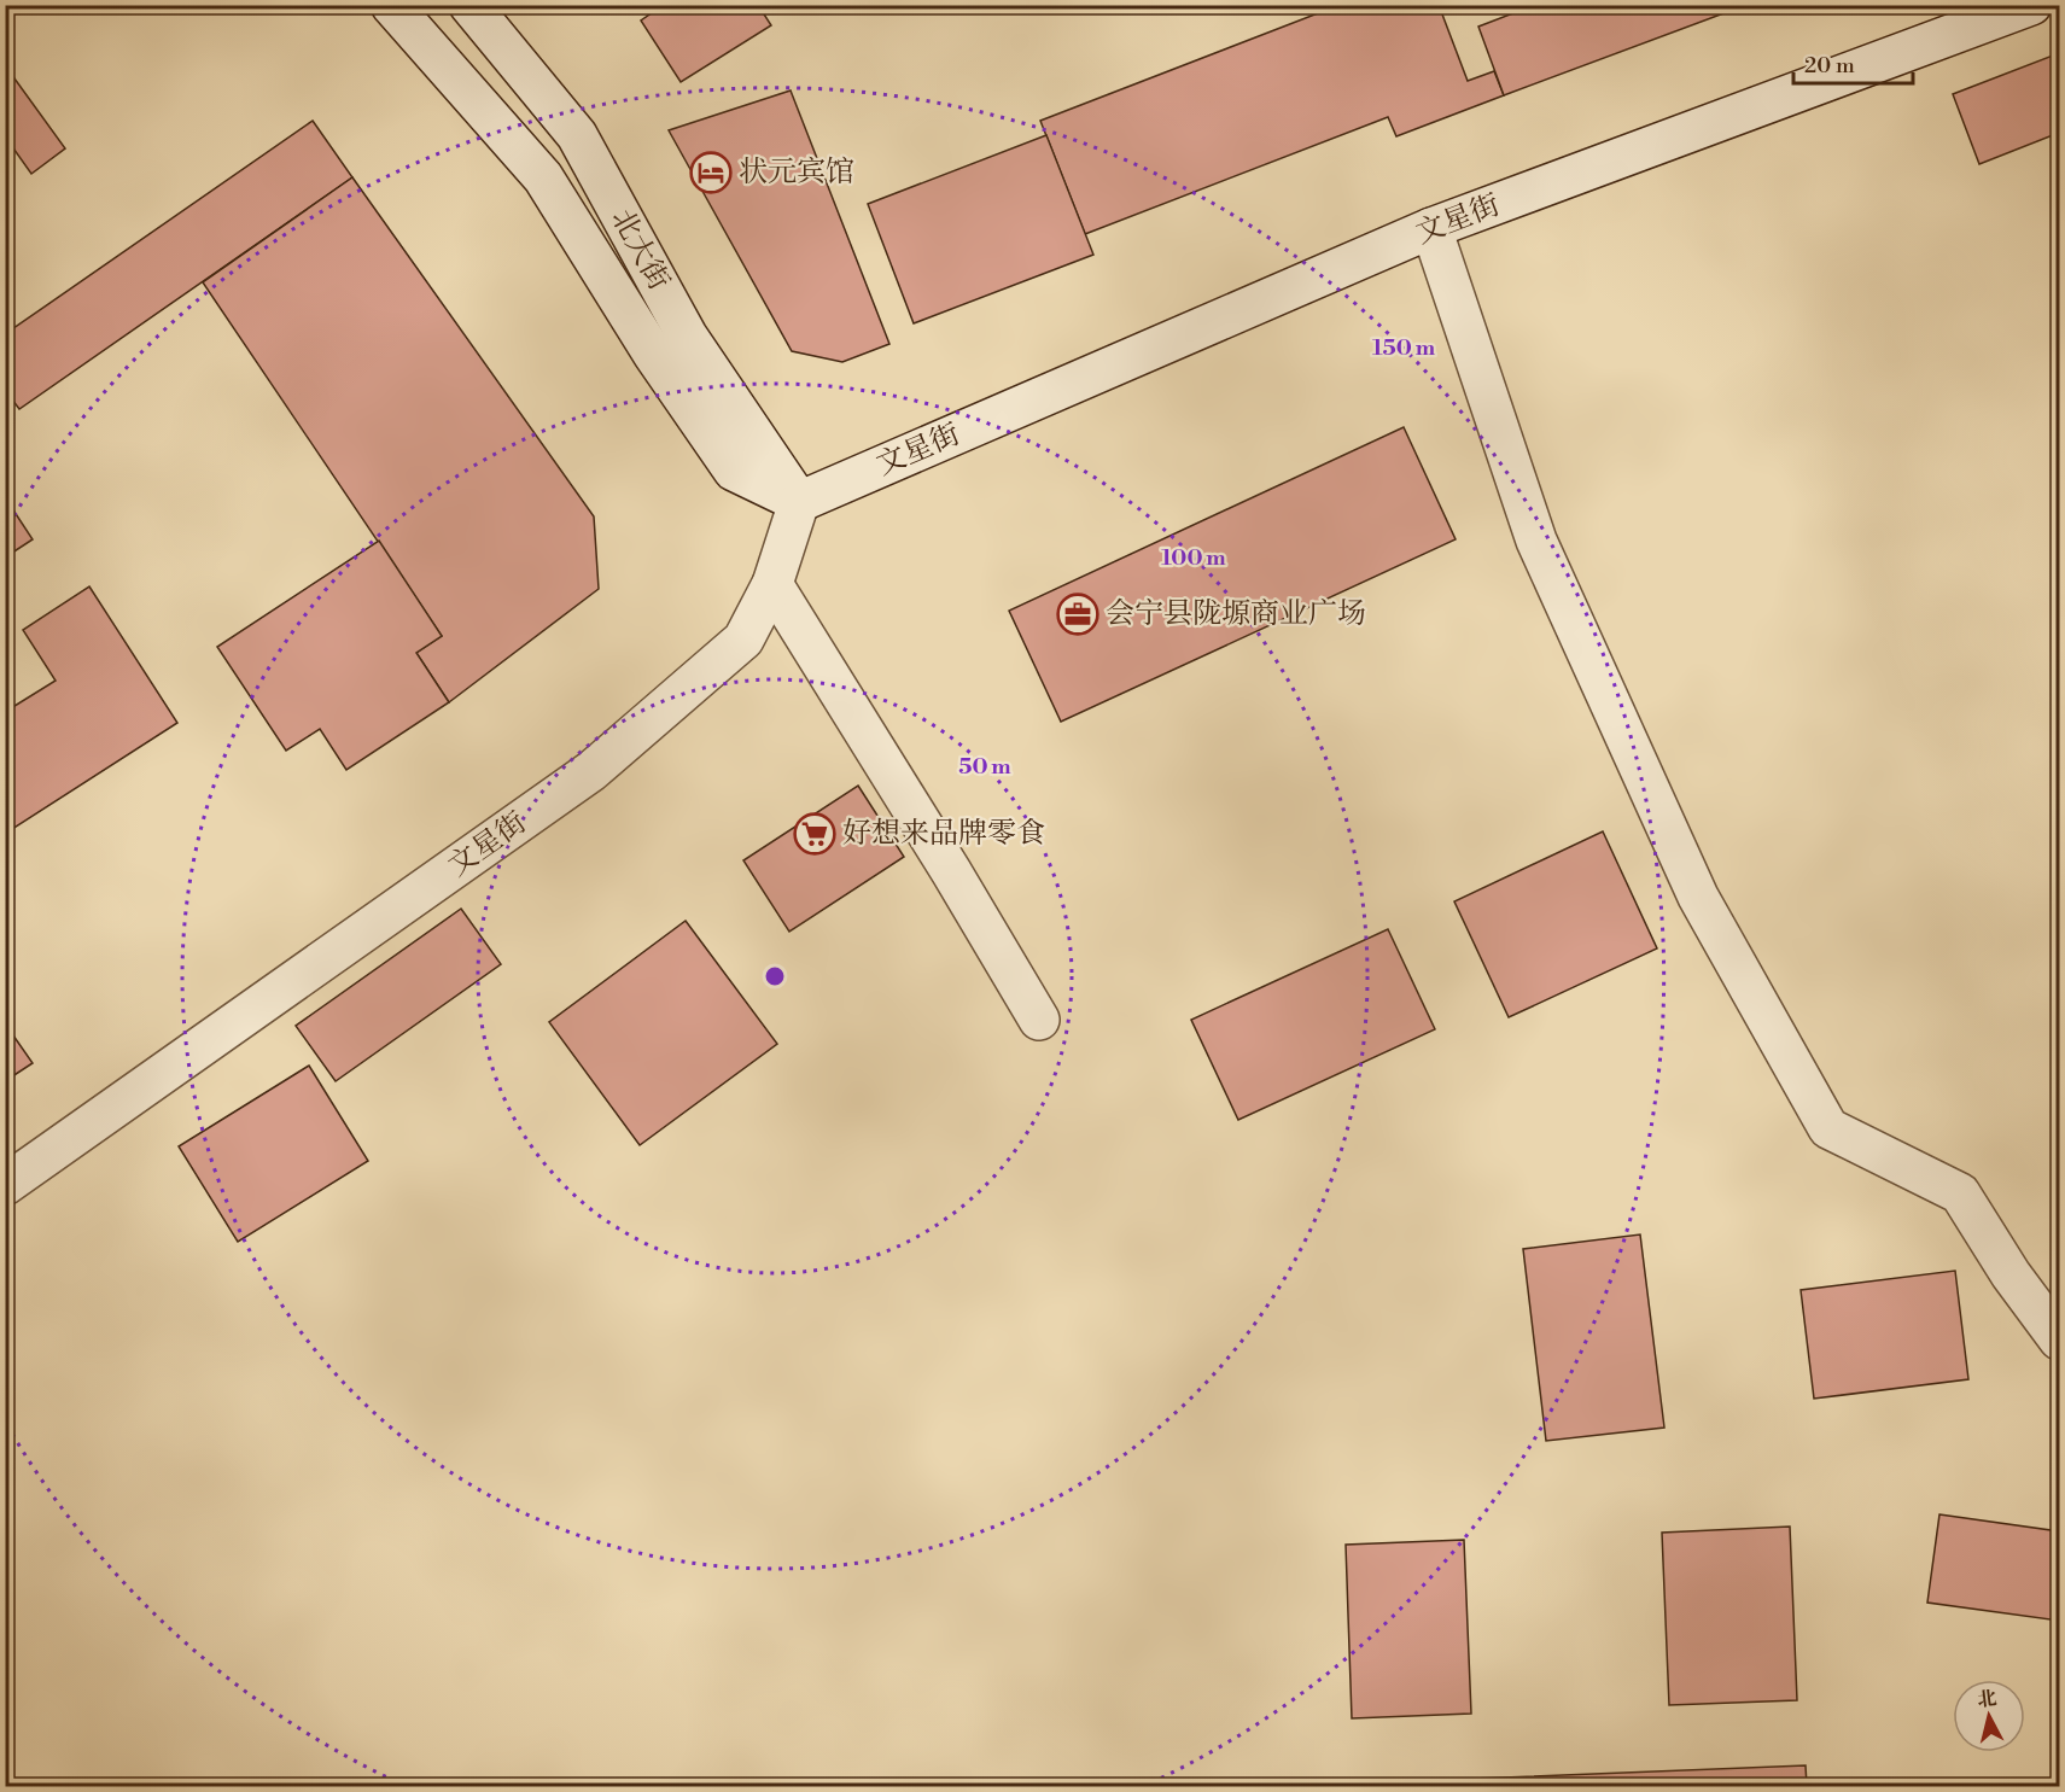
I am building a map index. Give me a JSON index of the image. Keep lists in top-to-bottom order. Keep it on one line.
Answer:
{"streets":{"street":["文星街","北大街"]},"crossings":[["文星街","北大街"]],"places":{"hotel":["状元宾馆"],"office":["会宁县陇塬商业广场"],"supermarket":["好想来品牌零食"]},"scale_bar":"20 m","north":"top","rings":["150 m","100 m","50 m"]}
